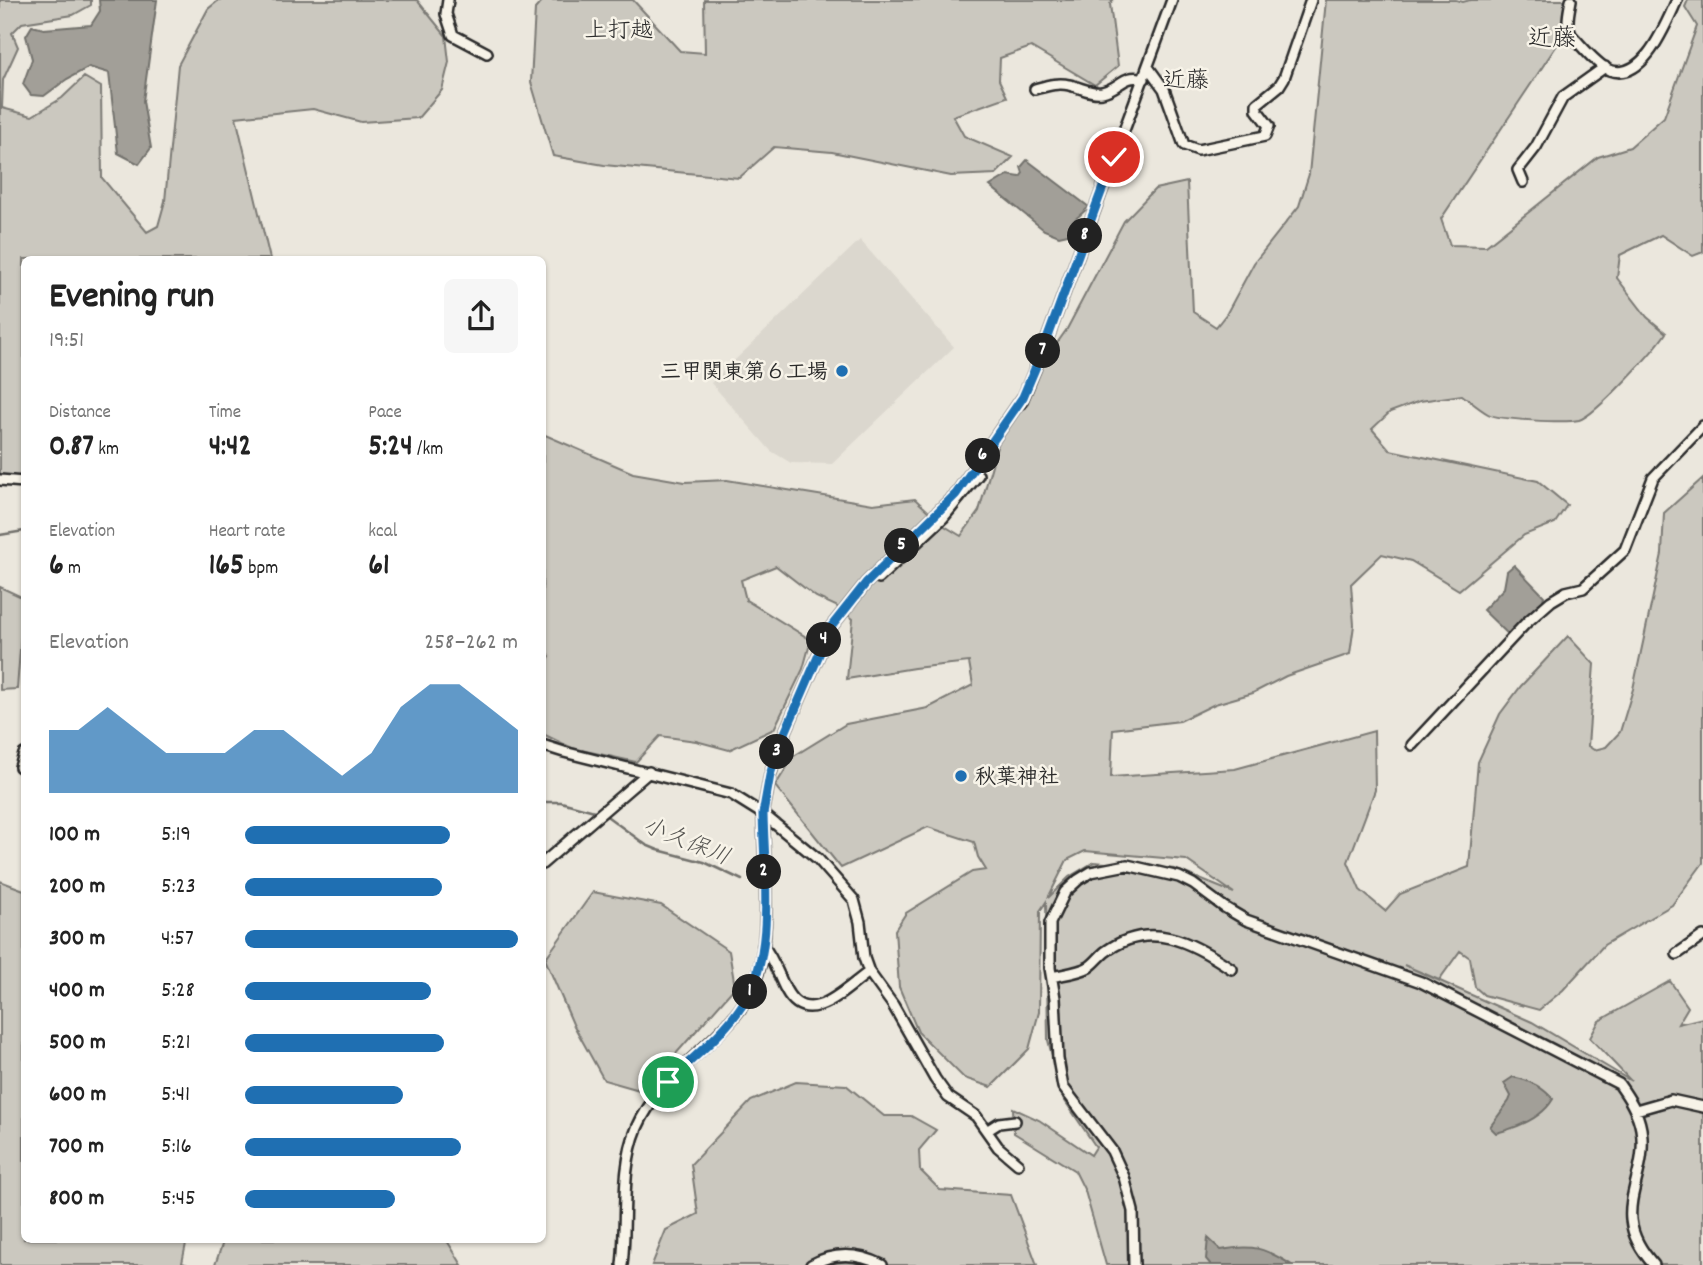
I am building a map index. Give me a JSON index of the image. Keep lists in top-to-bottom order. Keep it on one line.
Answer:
{"districts":["上打越","近藤","近藤"],"water":["小久保川"],"places":["三甲関東第６工場","秋葉神社"],"page":{"pins":["8","7","6","5","4","3","2","1"],"heading":["Evening run","19:51"],"stats":[["Distance","0.87 km"],["Time","4:42"],["Pace","5:24 /km"],["Elevation","6 m"],["Heart rate","165 bpm"],["kcal","61"]],"chart":["Elevation","258–262 m"],"list":[{"name":"100 m","note":"5:19"},{"name":"200 m","note":"5:23"},{"name":"300 m","note":"4:57"},{"name":"400 m","note":"5:28"},{"name":"500 m","note":"5:21"},{"name":"600 m","note":"5:41"},{"name":"700 m","note":"5:16"},{"name":"800 m","note":"5:45"}]}}
